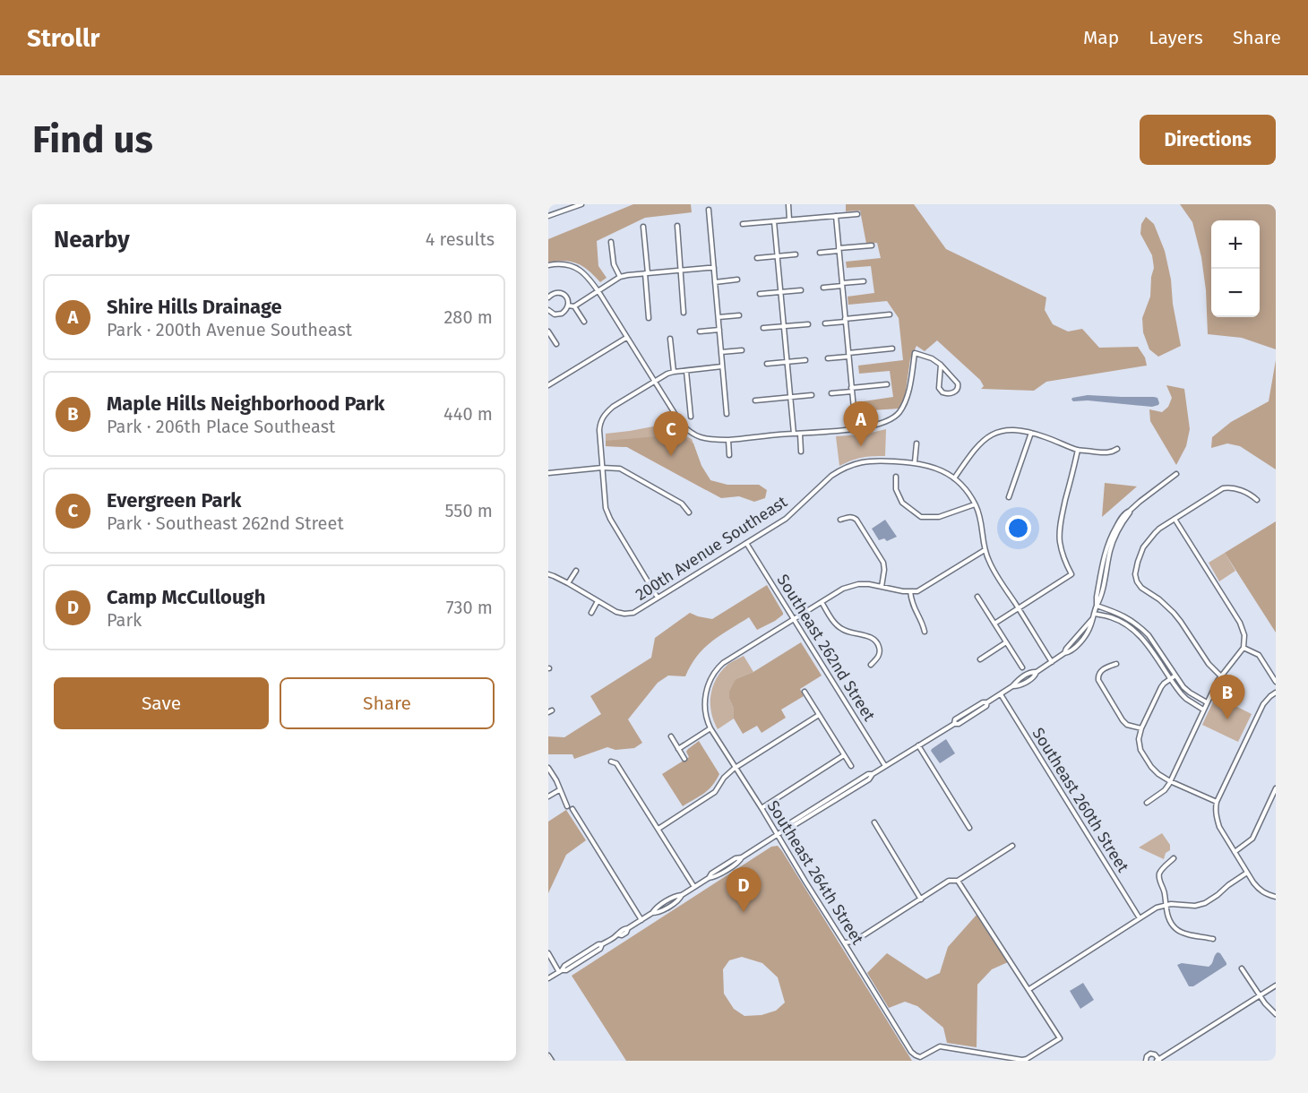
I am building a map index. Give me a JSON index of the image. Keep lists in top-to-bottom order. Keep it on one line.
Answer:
{"streets":{"street":["200th Avenue Southeast","Southeast 262nd Street","Southeast 260th Street","Southeast 264th Street"]},"crossings":[["200th Avenue Southeast","Southeast 262nd Street"],["Southeast 262nd Street","Southeast 264th Street"]],"page":{"header":"Strollr","nav":["Map","Layers","Share"],"buttons":["Directions",["Save","Share"]],"title":"Find us","heading":["Nearby","4 results"],"map_buttons":["+","−"],"list":[{"mark":"A","name":"Shire Hills Drainage","note":"Park · 200th Avenue Southeast","value":"280 m"},{"mark":"B","name":"Maple Hills Neighborhood Park","note":"Park · 206th Place Southeast","value":"440 m"},{"mark":"C","name":"Evergreen Park","note":"Park · Southeast 262nd Street","value":"550 m"},{"mark":"D","name":"Camp McCullough","note":"Park","value":"730 m"}],"pins":["A","C","B","D"]}}
